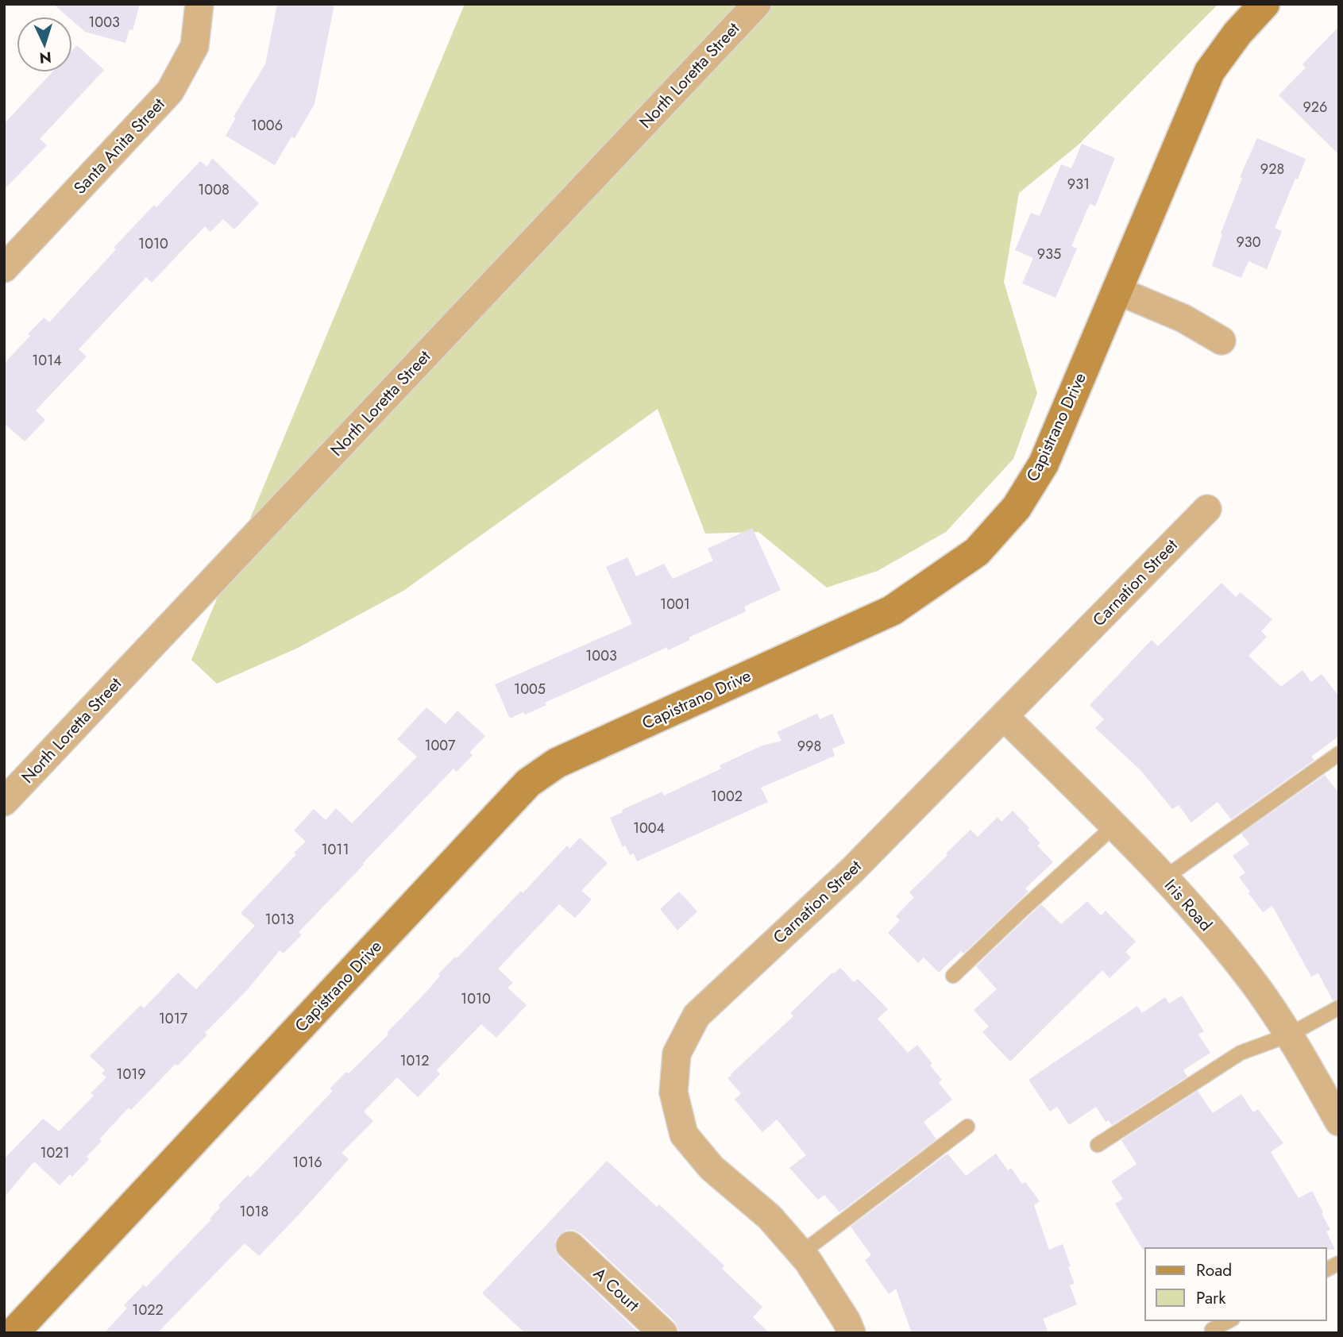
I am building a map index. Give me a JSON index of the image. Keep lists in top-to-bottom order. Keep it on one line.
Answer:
{"streets":{"street":["North Loretta Street","Santa Anita Street","Capistrano Drive","Carnation Street","Iris Road","A Court"]},"crossings":[["Carnation Street","Iris Road"]],"house_numbers":["1003","926","1006","928","931","1008","930","1010","935","1014","1001","1003","1005","1007","998","1002","1004","1011","1013","1010","1017","1012","1019","1021","1016","1018","1022"],"legend":["Road","Park"],"north":"bottom"}
